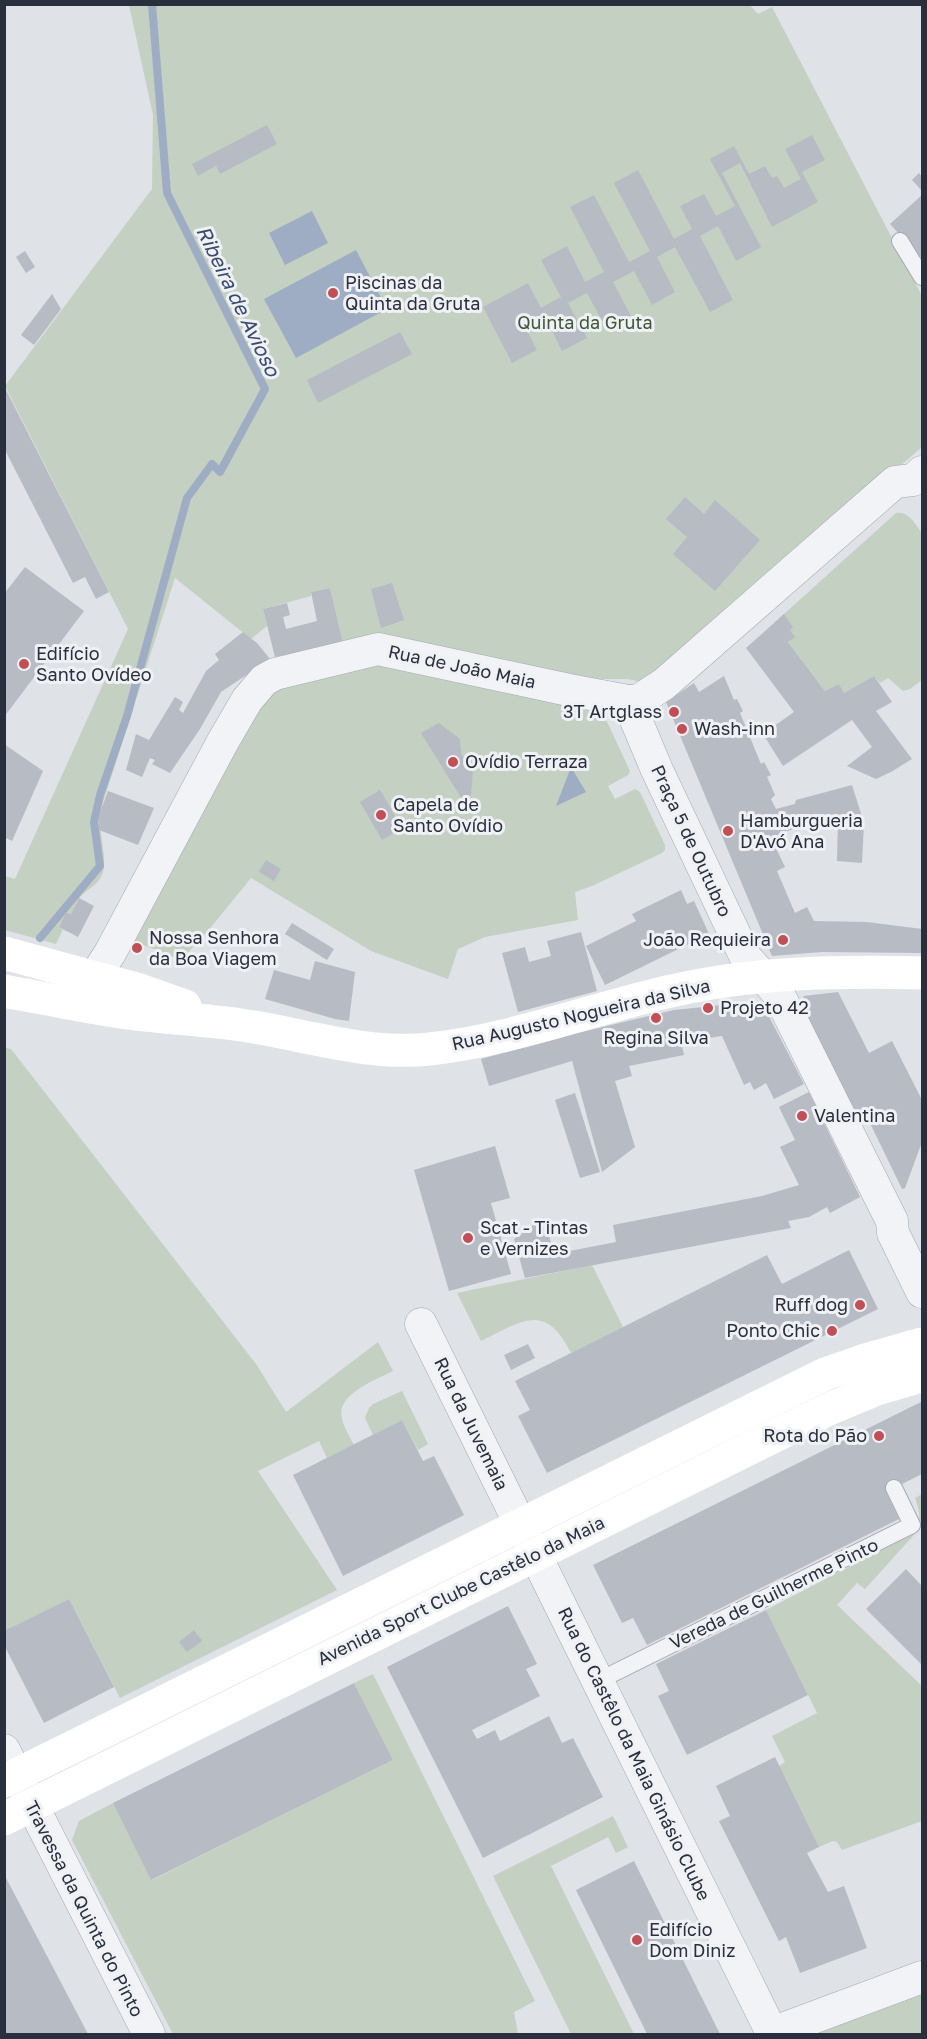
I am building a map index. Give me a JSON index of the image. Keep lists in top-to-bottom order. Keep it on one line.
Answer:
{"streets":{"street":["Rua de João Maia","Praça 5 de Outubro","Rua Augusto Nogueira da Silva","Rua da Juvemaia","Avenida Sport Clube Castêlo da Maia","Rua do Castêlo da Maia Ginásio Clube","Travessa da Quinta do Pinto"],"lane":["Vereda de Guilherme Pinto"]},"crossings":[["Rua de João Maia","Praça 5 de Outubro"],["Rua de João Maia","Rua Augusto Nogueira da Silva"],["Praça 5 de Outubro","Rua Augusto Nogueira da Silva"],["Rua da Juvemaia","Avenida Sport Clube Castêlo da Maia"],["Rua da Juvemaia","Rua do Castêlo da Maia Ginásio Clube"],["Avenida Sport Clube Castêlo da Maia","Rua do Castêlo da Maia Ginásio Clube"],["Avenida Sport Clube Castêlo da Maia","Travessa da Quinta do Pinto"],["Vereda de Guilherme Pinto","Rua do Castêlo da Maia Ginásio Clube"]],"water":["Ribeira de Avioso"],"parks":["Quinta da Gruta"],"places":["Piscinas da Quinta da Gruta","Edifício Santo Ovídeo","3T Artglass","Wash-inn","Ovídio Terraza","Capela de Santo Ovídio","Hamburgueria D'Avó Ana","João Requieira","Nossa Senhora da Boa Viagem","Projeto 42","Regina Silva","Valentina","Scat - Tintas e Vernizes","Ruff dog","Ponto Chic","Rota do Pão","Edifício Dom Diniz"]}
